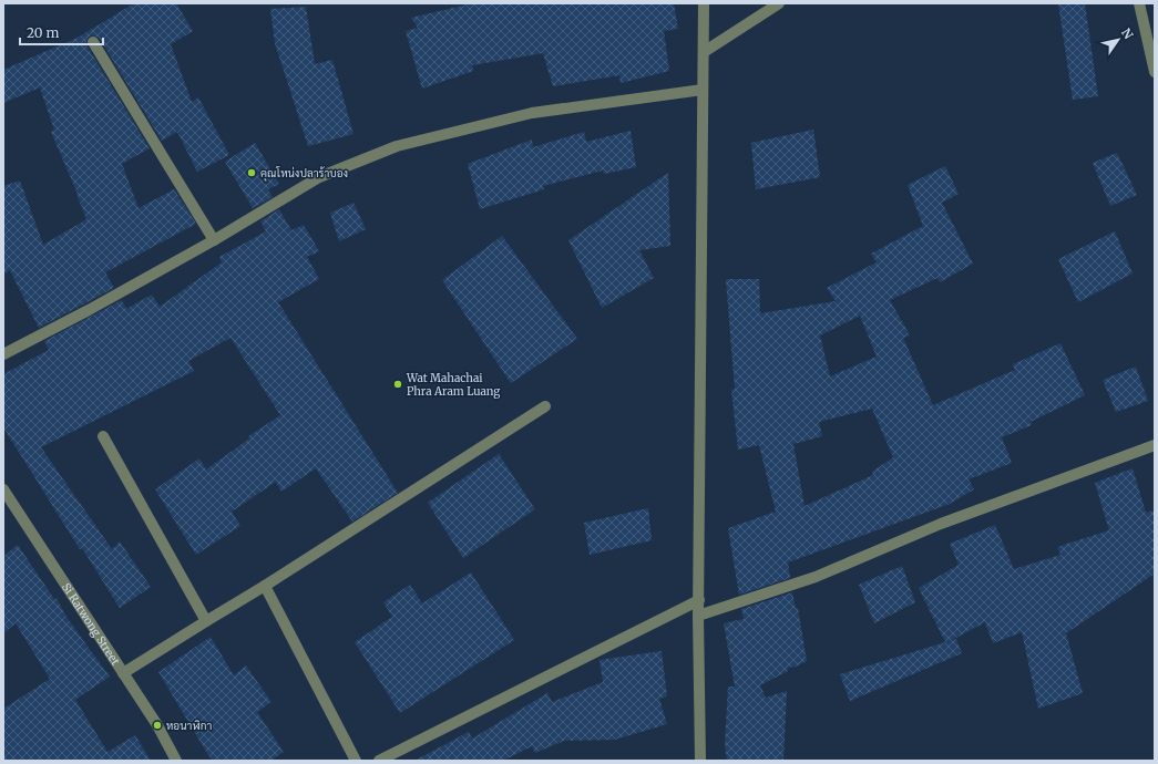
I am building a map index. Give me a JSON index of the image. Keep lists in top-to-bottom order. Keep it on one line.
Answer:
{"streets":{"street":["Si Ratwong Street"]},"places":["คุณโหน่งปลาร้าบอง","Wat Mahachai Phra Aram Luang","หอนาฬิกา"],"scale_bar":"20 m","north":"top right"}
